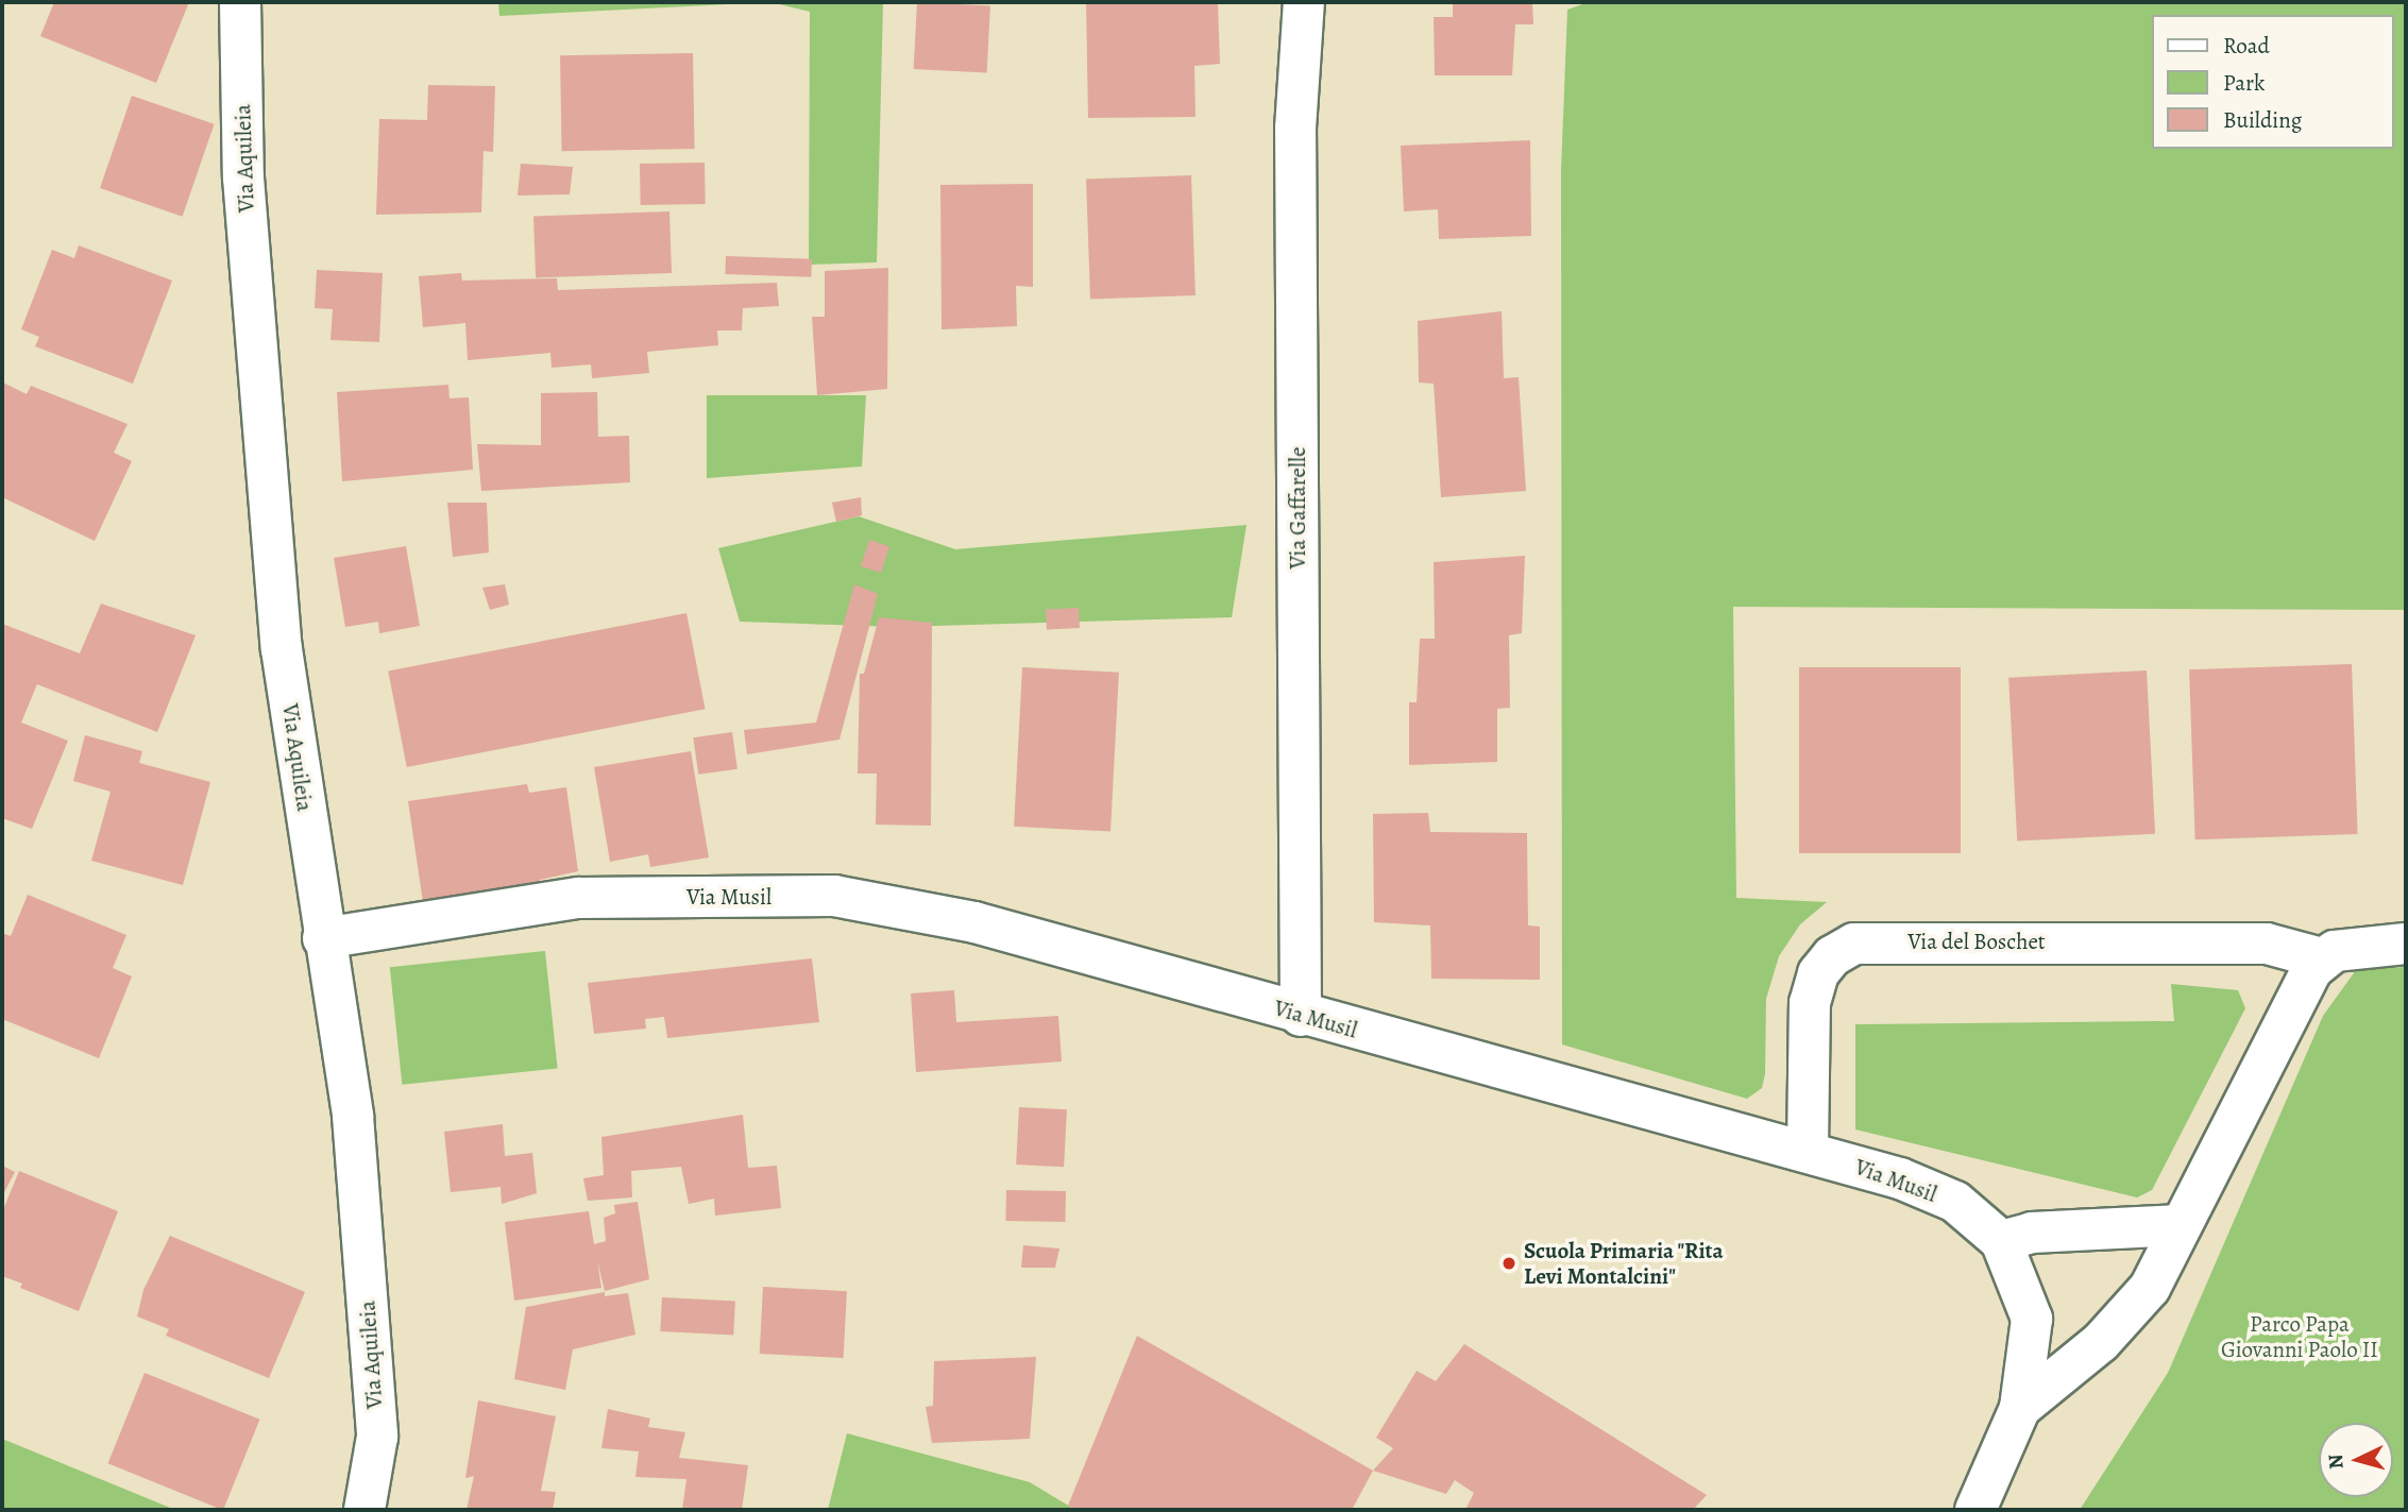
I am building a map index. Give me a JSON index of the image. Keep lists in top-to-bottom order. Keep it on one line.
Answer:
{"streets":{"street":["Via Aquileia","Via Gaffarelle","Via Musil","Via del Boschet"]},"crossings":[["Via Aquileia","Via Musil"],["Via Gaffarelle","Via Musil"],["Via Musil","Via del Boschet"]],"parks":["Parco Papa Giovanni Paolo II"],"places":["Scuola Primaria \"Rita Levi Montalcini\""],"legend":["Road","Park","Building"],"north":"left"}
